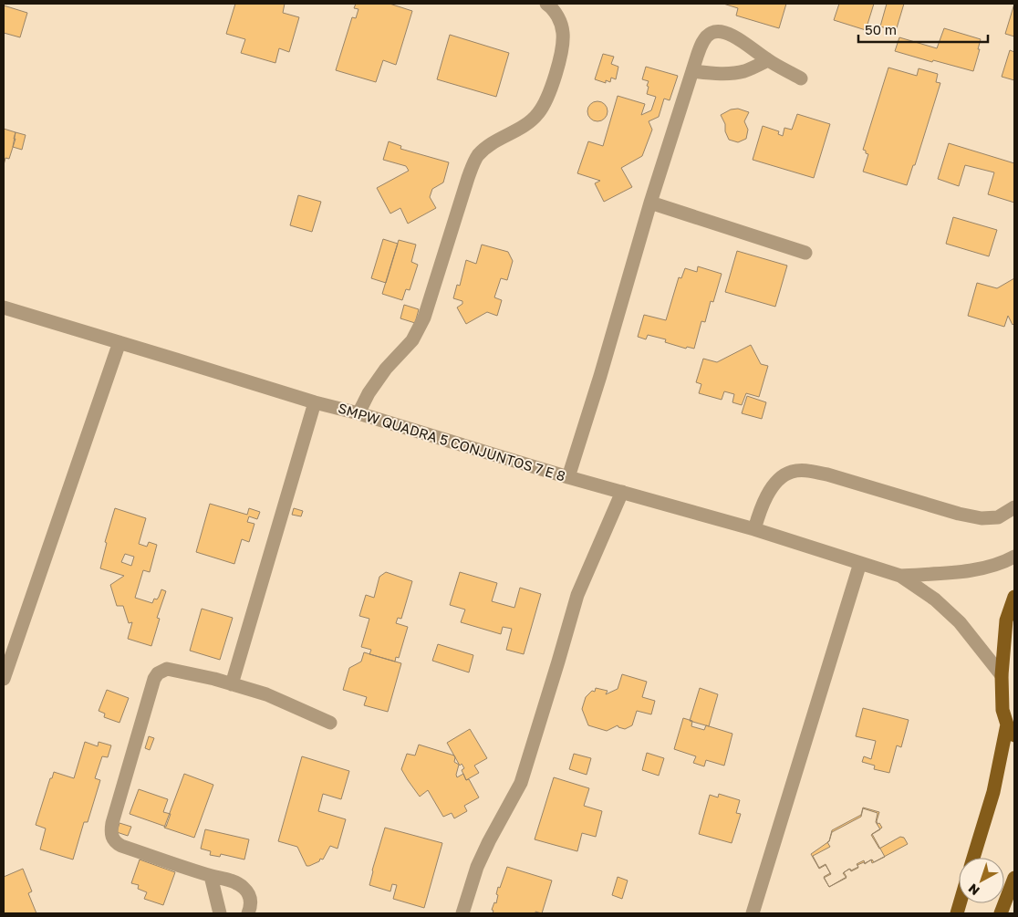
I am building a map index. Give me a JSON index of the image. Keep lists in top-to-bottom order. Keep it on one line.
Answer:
{"streets":{"street":["SMPW QUADRA 5 CONJUNTOS 7 E 8"]},"scale_bar":"50 m","north":"bottom left"}
